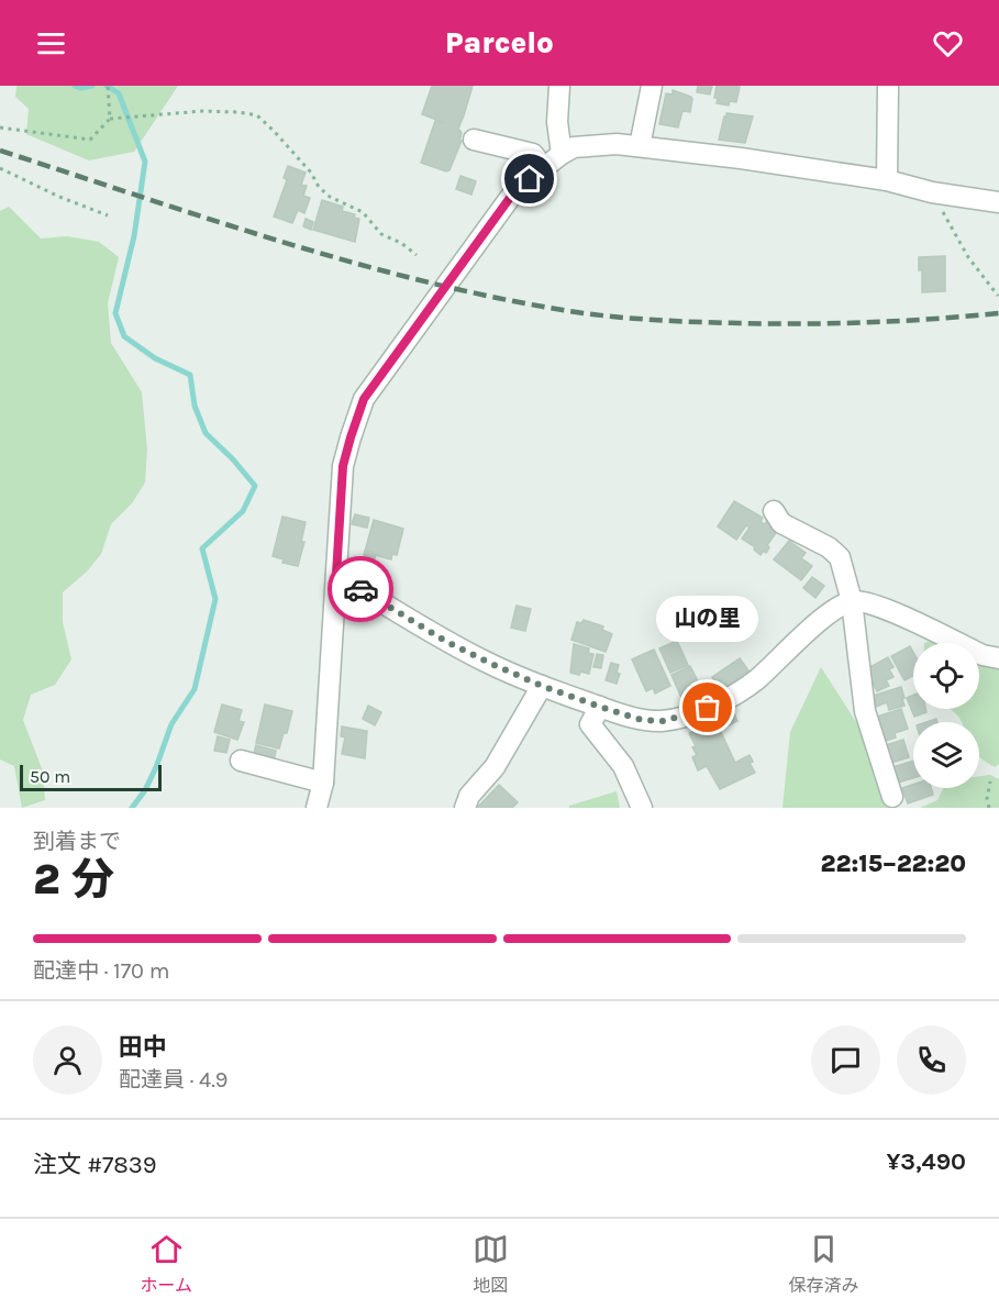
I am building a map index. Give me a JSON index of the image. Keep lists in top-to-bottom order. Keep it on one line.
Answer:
{"places":["山の里"],"scale_bar":"50 m","page":{"header":"Parcelo","bubble":"山の里","scale":"50 m","heading":["2 分","到着まで","22:15–22:20"],"panel":["田中","配達員 · 4.9","注文 #7839","¥3,490"],"bar":"配達中 · 170 m","tabs":["ホーム","地図","保存済み"]}}
